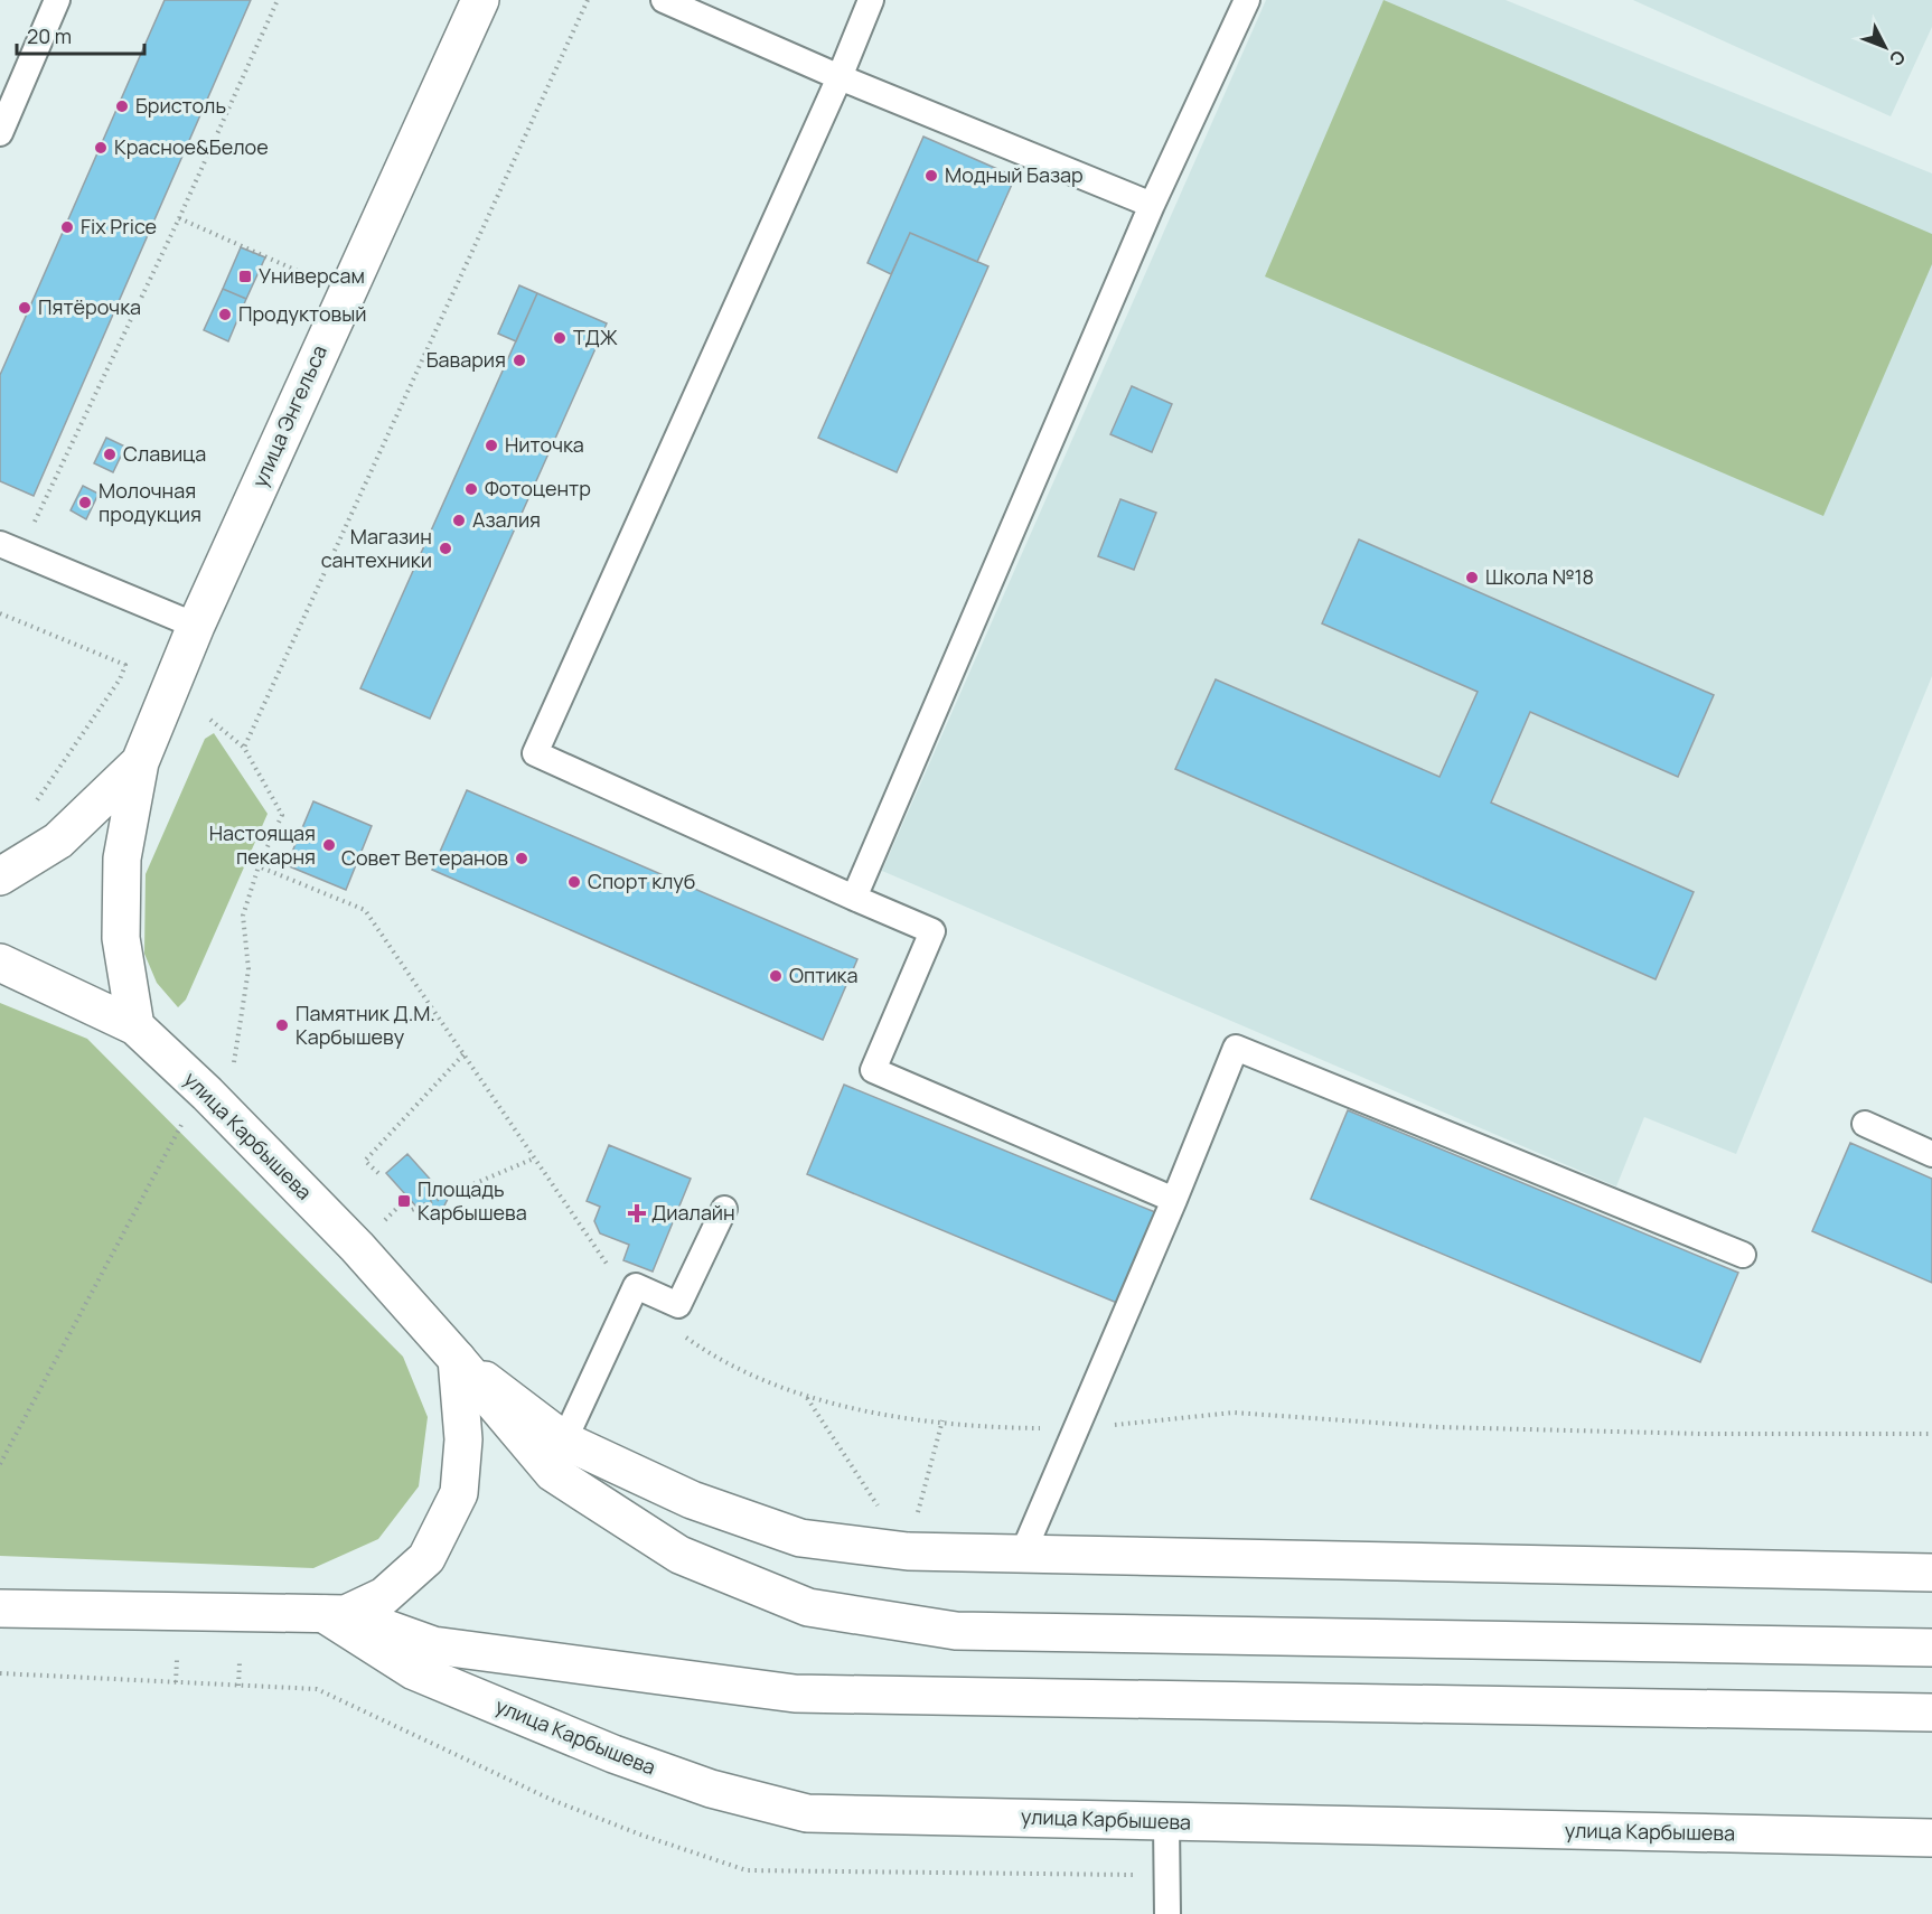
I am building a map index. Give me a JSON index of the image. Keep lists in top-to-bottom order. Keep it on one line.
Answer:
{"streets":{"street":["улица Энгельса","улица Карбышева"]},"crossings":[["улица Энгельса","улица Карбышева"]],"places":{"other":["Бристоль","Красное&Белое","Модный Базар","Fix Price","Пятёрочка","Продуктовый","ТДЖ","Бавария","Ниточка","Славица","Фотоцентр","Молочная продукция","Азалия","Магазин сантехники","Школа №18","Настоящая пекарня","Совет Ветеранов","Спорт клуб","Оптика","Памятник Д.М. Карбышеву"],"transit":["Универсам","Площадь Карбышева"],"health":["Диалайн"]},"scale_bar":"20 m","north":"bottom right"}
